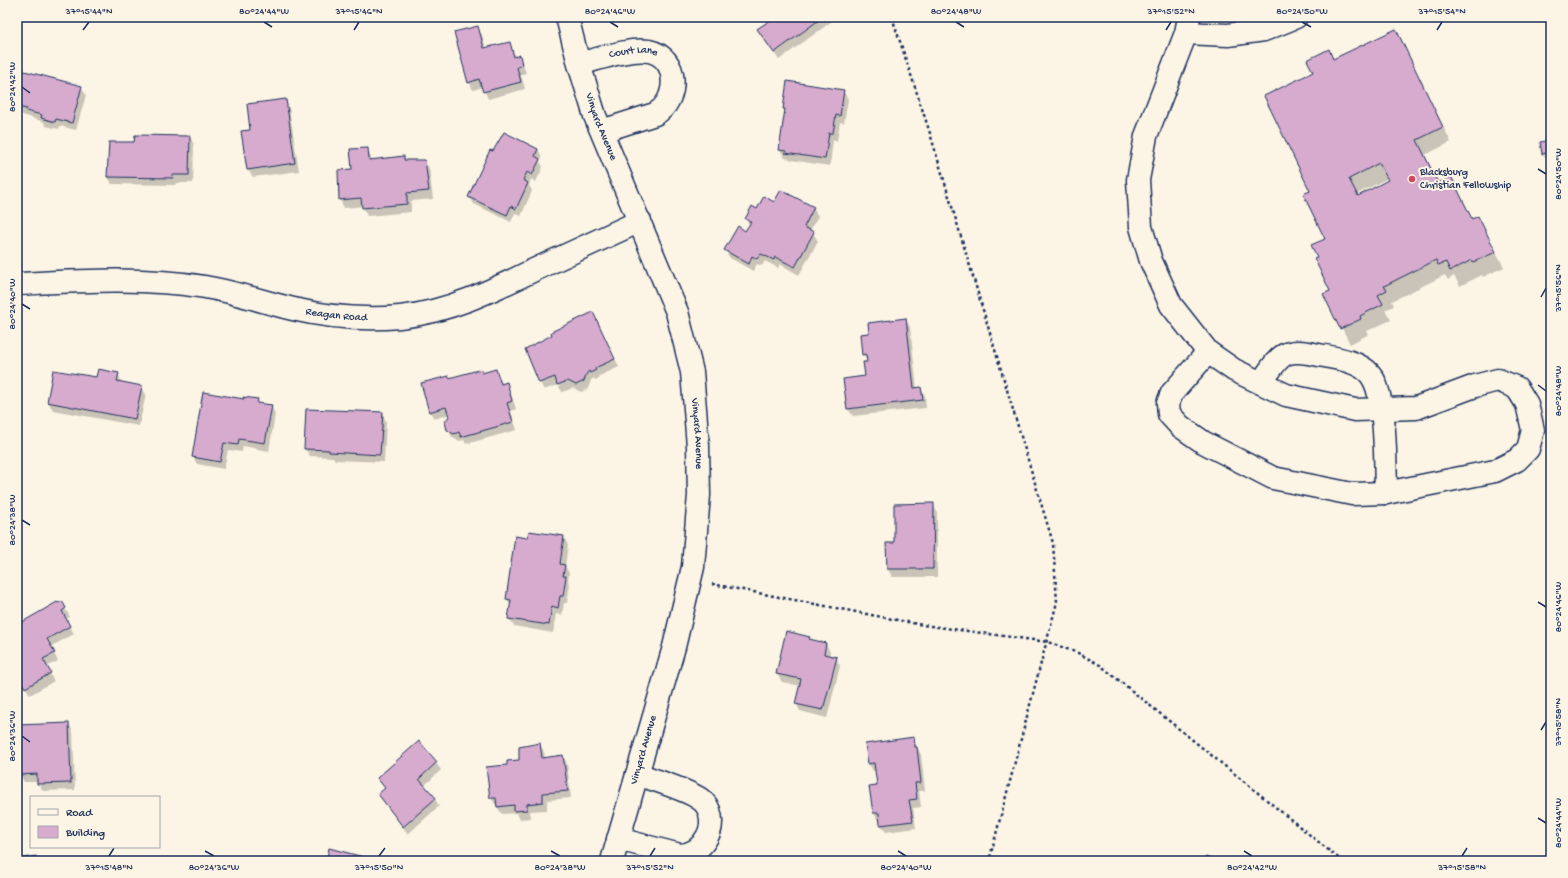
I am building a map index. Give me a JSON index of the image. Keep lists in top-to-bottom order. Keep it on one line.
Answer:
{"streets":{"street":["Court Lane","Vinyard Avenue","Reagan Road"]},"crossings":[["Court Lane","Vinyard Avenue"],["Vinyard Avenue","Reagan Road"]],"places":["Blacksburg Christian Fellowship"],"legend":["Road","Building"],"coordinates":["37°15'44\"N","80°24'44\"W","37°15'46\"N","80°24'46\"W","80°24'48\"W","37°15'52\"N","80°24'50\"W","37°15'54\"N","80°24'42\"W","37°15'56\"N","80°24'40\"W","80°24'38\"W","37°15'58\"N","80°24'36\"W","37°15'48\"N","37°15'50\"N"]}
